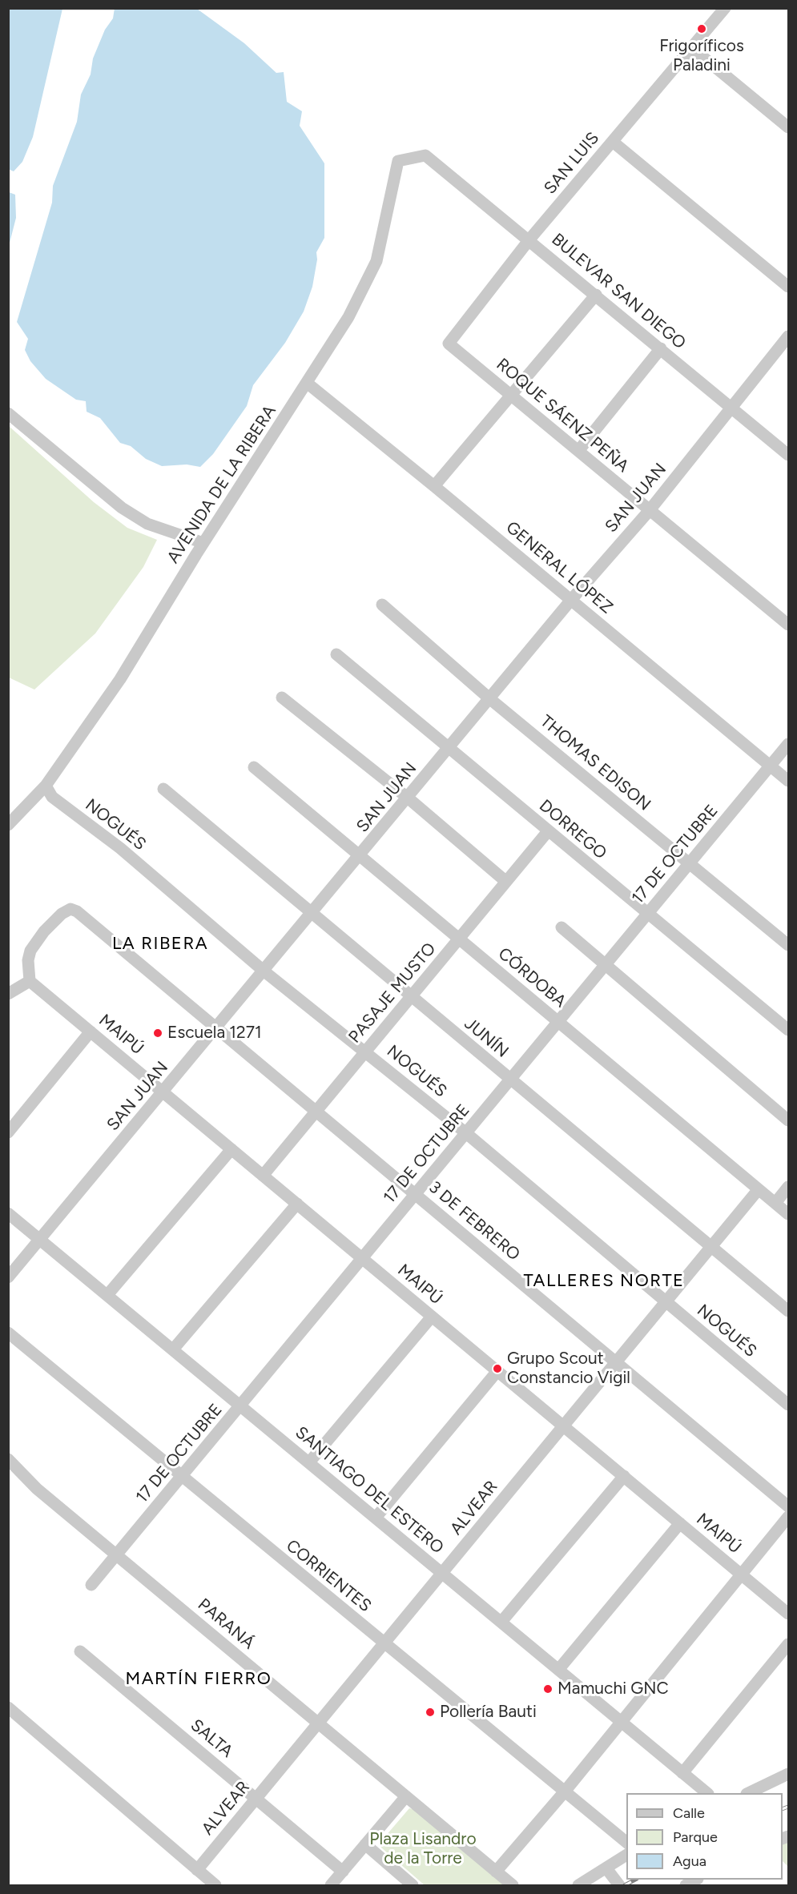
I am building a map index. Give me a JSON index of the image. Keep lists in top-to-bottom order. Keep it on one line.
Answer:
{"streets":{"street":["SAN LUIS","BULEVAR SAN DIEGO","ROQUE SÁENZ PEÑA","AVENIDA DE LA RIBERA","SAN JUAN","GENERAL LÓPEZ","THOMAS EDISON","NOGUÉS","DORREGO","17 DE OCTUBRE","CÓRDOBA","PASAJE MUSTO","MAIPÚ","JUNÍN","3 DE FEBRERO","SANTIAGO DEL ESTERO","ALVEAR","CORRIENTES","PARANÁ","SALTA"]},"crossings":[["SAN LUIS","BULEVAR SAN DIEGO"],["SAN LUIS","ROQUE SÁENZ PEÑA"],["BULEVAR SAN DIEGO","AVENIDA DE LA RIBERA"],["BULEVAR SAN DIEGO","SAN JUAN"],["ROQUE SÁENZ PEÑA","SAN JUAN"],["AVENIDA DE LA RIBERA","GENERAL LÓPEZ"],["AVENIDA DE LA RIBERA","NOGUÉS"],["SAN JUAN","GENERAL LÓPEZ"],["SAN JUAN","THOMAS EDISON"],["SAN JUAN","NOGUÉS"],["SAN JUAN","DORREGO"],["SAN JUAN","CÓRDOBA"],["SAN JUAN","MAIPÚ"],["SAN JUAN","JUNÍN"],["SAN JUAN","3 DE FEBRERO"],["SAN JUAN","SANTIAGO DEL ESTERO"],["GENERAL LÓPEZ","17 DE OCTUBRE"],["THOMAS EDISON","17 DE OCTUBRE"],["NOGUÉS","17 DE OCTUBRE"],["NOGUÉS","PASAJE MUSTO"],["NOGUÉS","ALVEAR"],["DORREGO","17 DE OCTUBRE"],["DORREGO","PASAJE MUSTO"],["17 DE OCTUBRE","CÓRDOBA"],["17 DE OCTUBRE","MAIPÚ"],["17 DE OCTUBRE","JUNÍN"],["17 DE OCTUBRE","3 DE FEBRERO"],["17 DE OCTUBRE","SANTIAGO DEL ESTERO"],["17 DE OCTUBRE","CORRIENTES"],["17 DE OCTUBRE","PARANÁ"],["CÓRDOBA","PASAJE MUSTO"],["CÓRDOBA","ALVEAR"],["PASAJE MUSTO","MAIPÚ"],["PASAJE MUSTO","JUNÍN"],["PASAJE MUSTO","3 DE FEBRERO"],["MAIPÚ","3 DE FEBRERO"],["MAIPÚ","ALVEAR"],["JUNÍN","ALVEAR"],["3 DE FEBRERO","ALVEAR"],["SANTIAGO DEL ESTERO","ALVEAR"],["ALVEAR","CORRIENTES"],["ALVEAR","PARANÁ"],["ALVEAR","SALTA"]],"districts":["LA RIBERA","TALLERES NORTE","MARTÍN FIERRO"],"parks":["Plaza Lisandro de la Torre"],"places":["Frigoríficos Paladini","Escuela 1271","Grupo Scout Constancio Vigil","Mamuchi GNC","Pollería Bauti"],"legend":["Calle","Parque","Agua"]}
